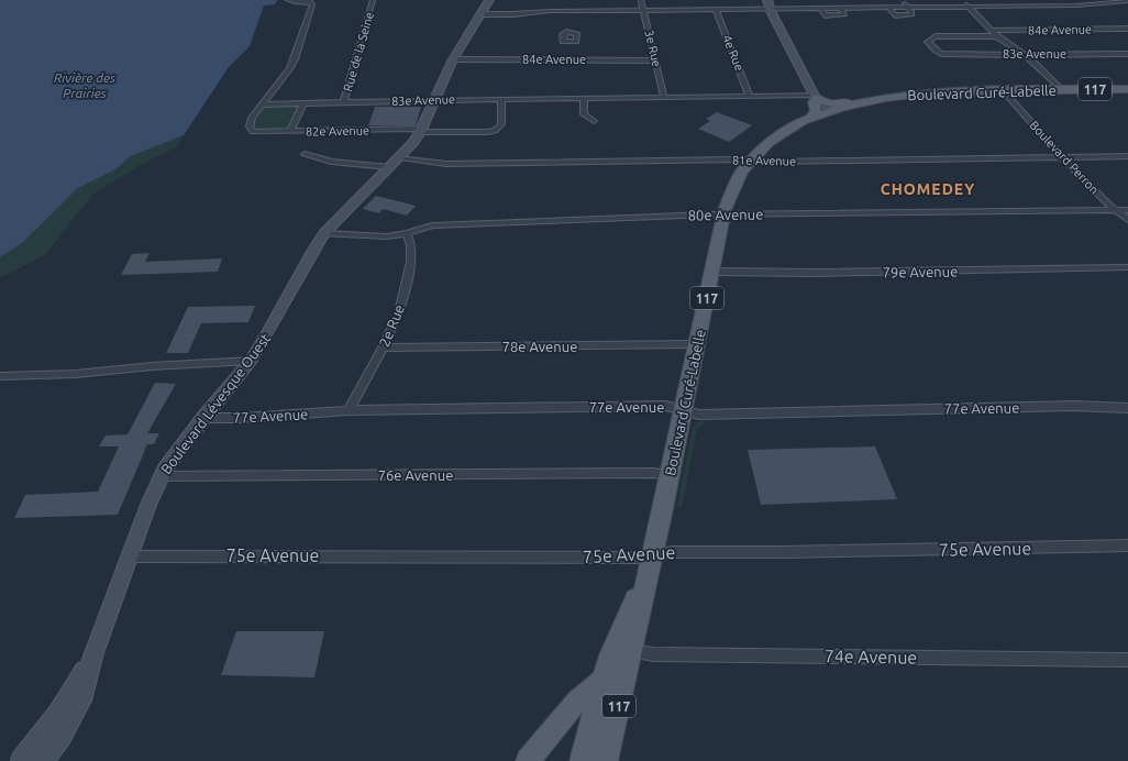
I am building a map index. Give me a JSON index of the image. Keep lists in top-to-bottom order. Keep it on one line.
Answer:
{"streets":{"main road":["117","Boulevard Curé-Labelle"],"street":["84e Avenue","3e Rue","Rue de la Seine","4e Rue","83e Avenue","82e Avenue","Boulevard Perron","81e Avenue","80e Avenue","79e Avenue","2e Rue","78e Avenue","Boulevard Lévesque Ouest","77e Avenue","76e Avenue","75e Avenue","74e Avenue"]},"crossings":[["84e Avenue","3e Rue"],["84e Avenue","Boulevard Lévesque Ouest"],["3e Rue","83e Avenue"],["Rue de la Seine","83e Avenue"],["4e Rue","83e Avenue"],["83e Avenue","82e Avenue"],["83e Avenue","Boulevard Lévesque Ouest"],["Boulevard Curé-Labelle","Boulevard Perron"],["Boulevard Curé-Labelle","81e Avenue"],["Boulevard Curé-Labelle","80e Avenue"],["Boulevard Curé-Labelle","79e Avenue"],["Boulevard Curé-Labelle","78e Avenue"],["Boulevard Curé-Labelle","77e Avenue"],["Boulevard Curé-Labelle","76e Avenue"],["Boulevard Curé-Labelle","75e Avenue"],["Boulevard Curé-Labelle","74e Avenue"],["82e Avenue","Boulevard Lévesque Ouest"],["Boulevard Perron","81e Avenue"],["Boulevard Perron","80e Avenue"],["81e Avenue","Boulevard Lévesque Ouest"],["80e Avenue","2e Rue"],["80e Avenue","Boulevard Lévesque Ouest"],["2e Rue","78e Avenue"],["2e Rue","77e Avenue"],["Boulevard Lévesque Ouest","77e Avenue"],["Boulevard Lévesque Ouest","76e Avenue"],["Boulevard Lévesque Ouest","75e Avenue"]],"districts":["CHOMEDEY"],"water":["Rivière des Prairies"]}
